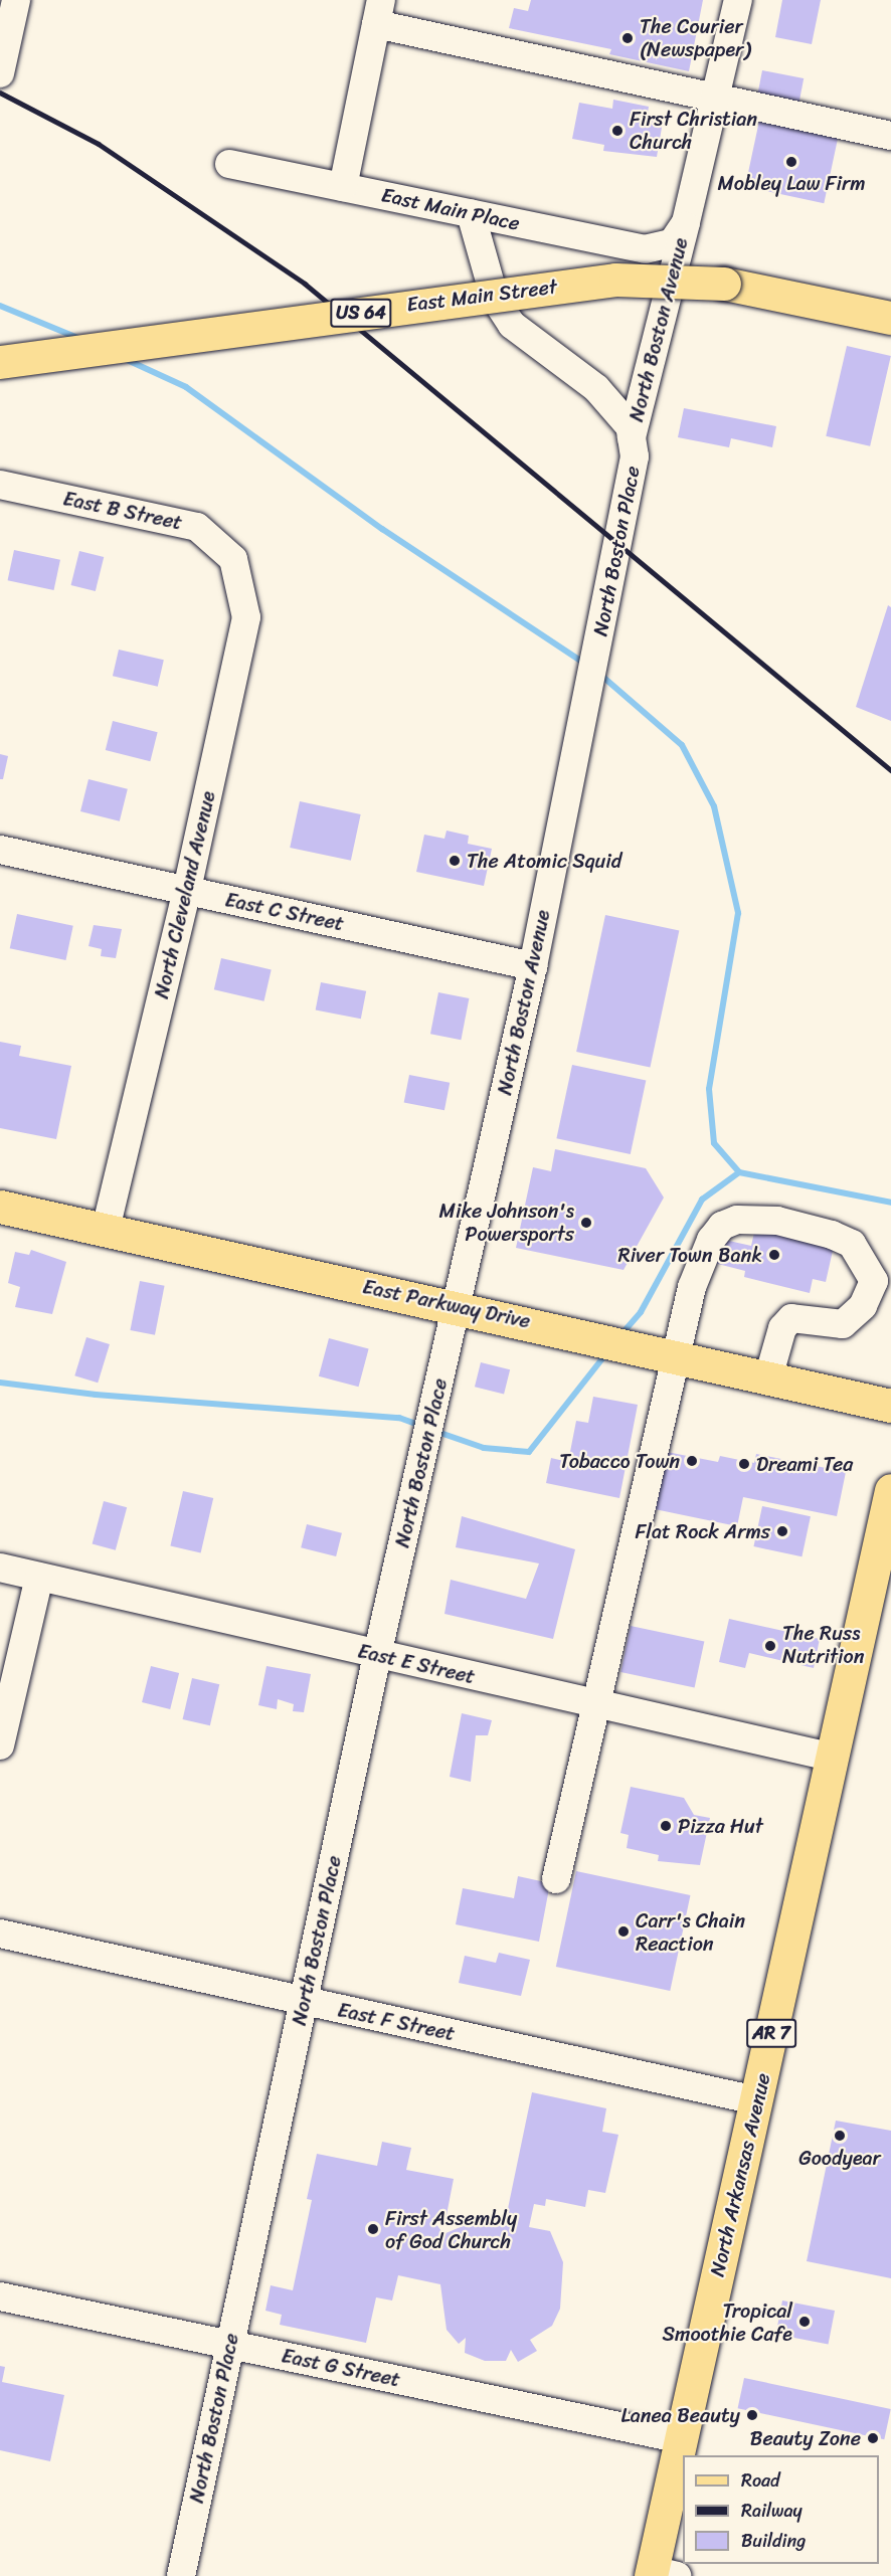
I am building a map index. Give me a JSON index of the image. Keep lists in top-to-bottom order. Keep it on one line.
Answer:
{"streets":{"main road":["East Main Street","US 64","East Parkway Drive","AR 7","North Arkansas Avenue"],"street":["East Main Place","North Boston Avenue","East B Street","North Boston Place","North Cleveland Avenue","East C Street","East E Street","East F Street","East G Street"]},"crossings":[["East Main Place","North Boston Avenue"],["East Main Place","North Boston Place"],["North Boston Avenue","North Boston Place"],["North Boston Avenue","East C Street"],["North Boston Avenue","East Parkway Drive"],["East B Street","North Cleveland Avenue"],["North Boston Place","East Parkway Drive"],["North Boston Place","East E Street"],["North Boston Place","East F Street"],["North Boston Place","East G Street"],["North Cleveland Avenue","East C Street"],["North Cleveland Avenue","East Parkway Drive"],["East E Street","North Arkansas Avenue"],["East F Street","North Arkansas Avenue"],["North Arkansas Avenue","East G Street"]],"places":["The Courier (Newspaper)","First Christian Church","Mobley Law Firm","The Atomic Squid","Mike Johnson's Powersports","River Town Bank","Tobacco Town","Dreami Tea","Flat Rock Arms","The Russ Nutrition","Pizza Hut","Carr's Chain Reaction","Goodyear","First Assembly of God Church","Tropical Smoothie Cafe","Lanea Beauty","Beauty Zone"],"legend":["Road","Railway","Building"]}
